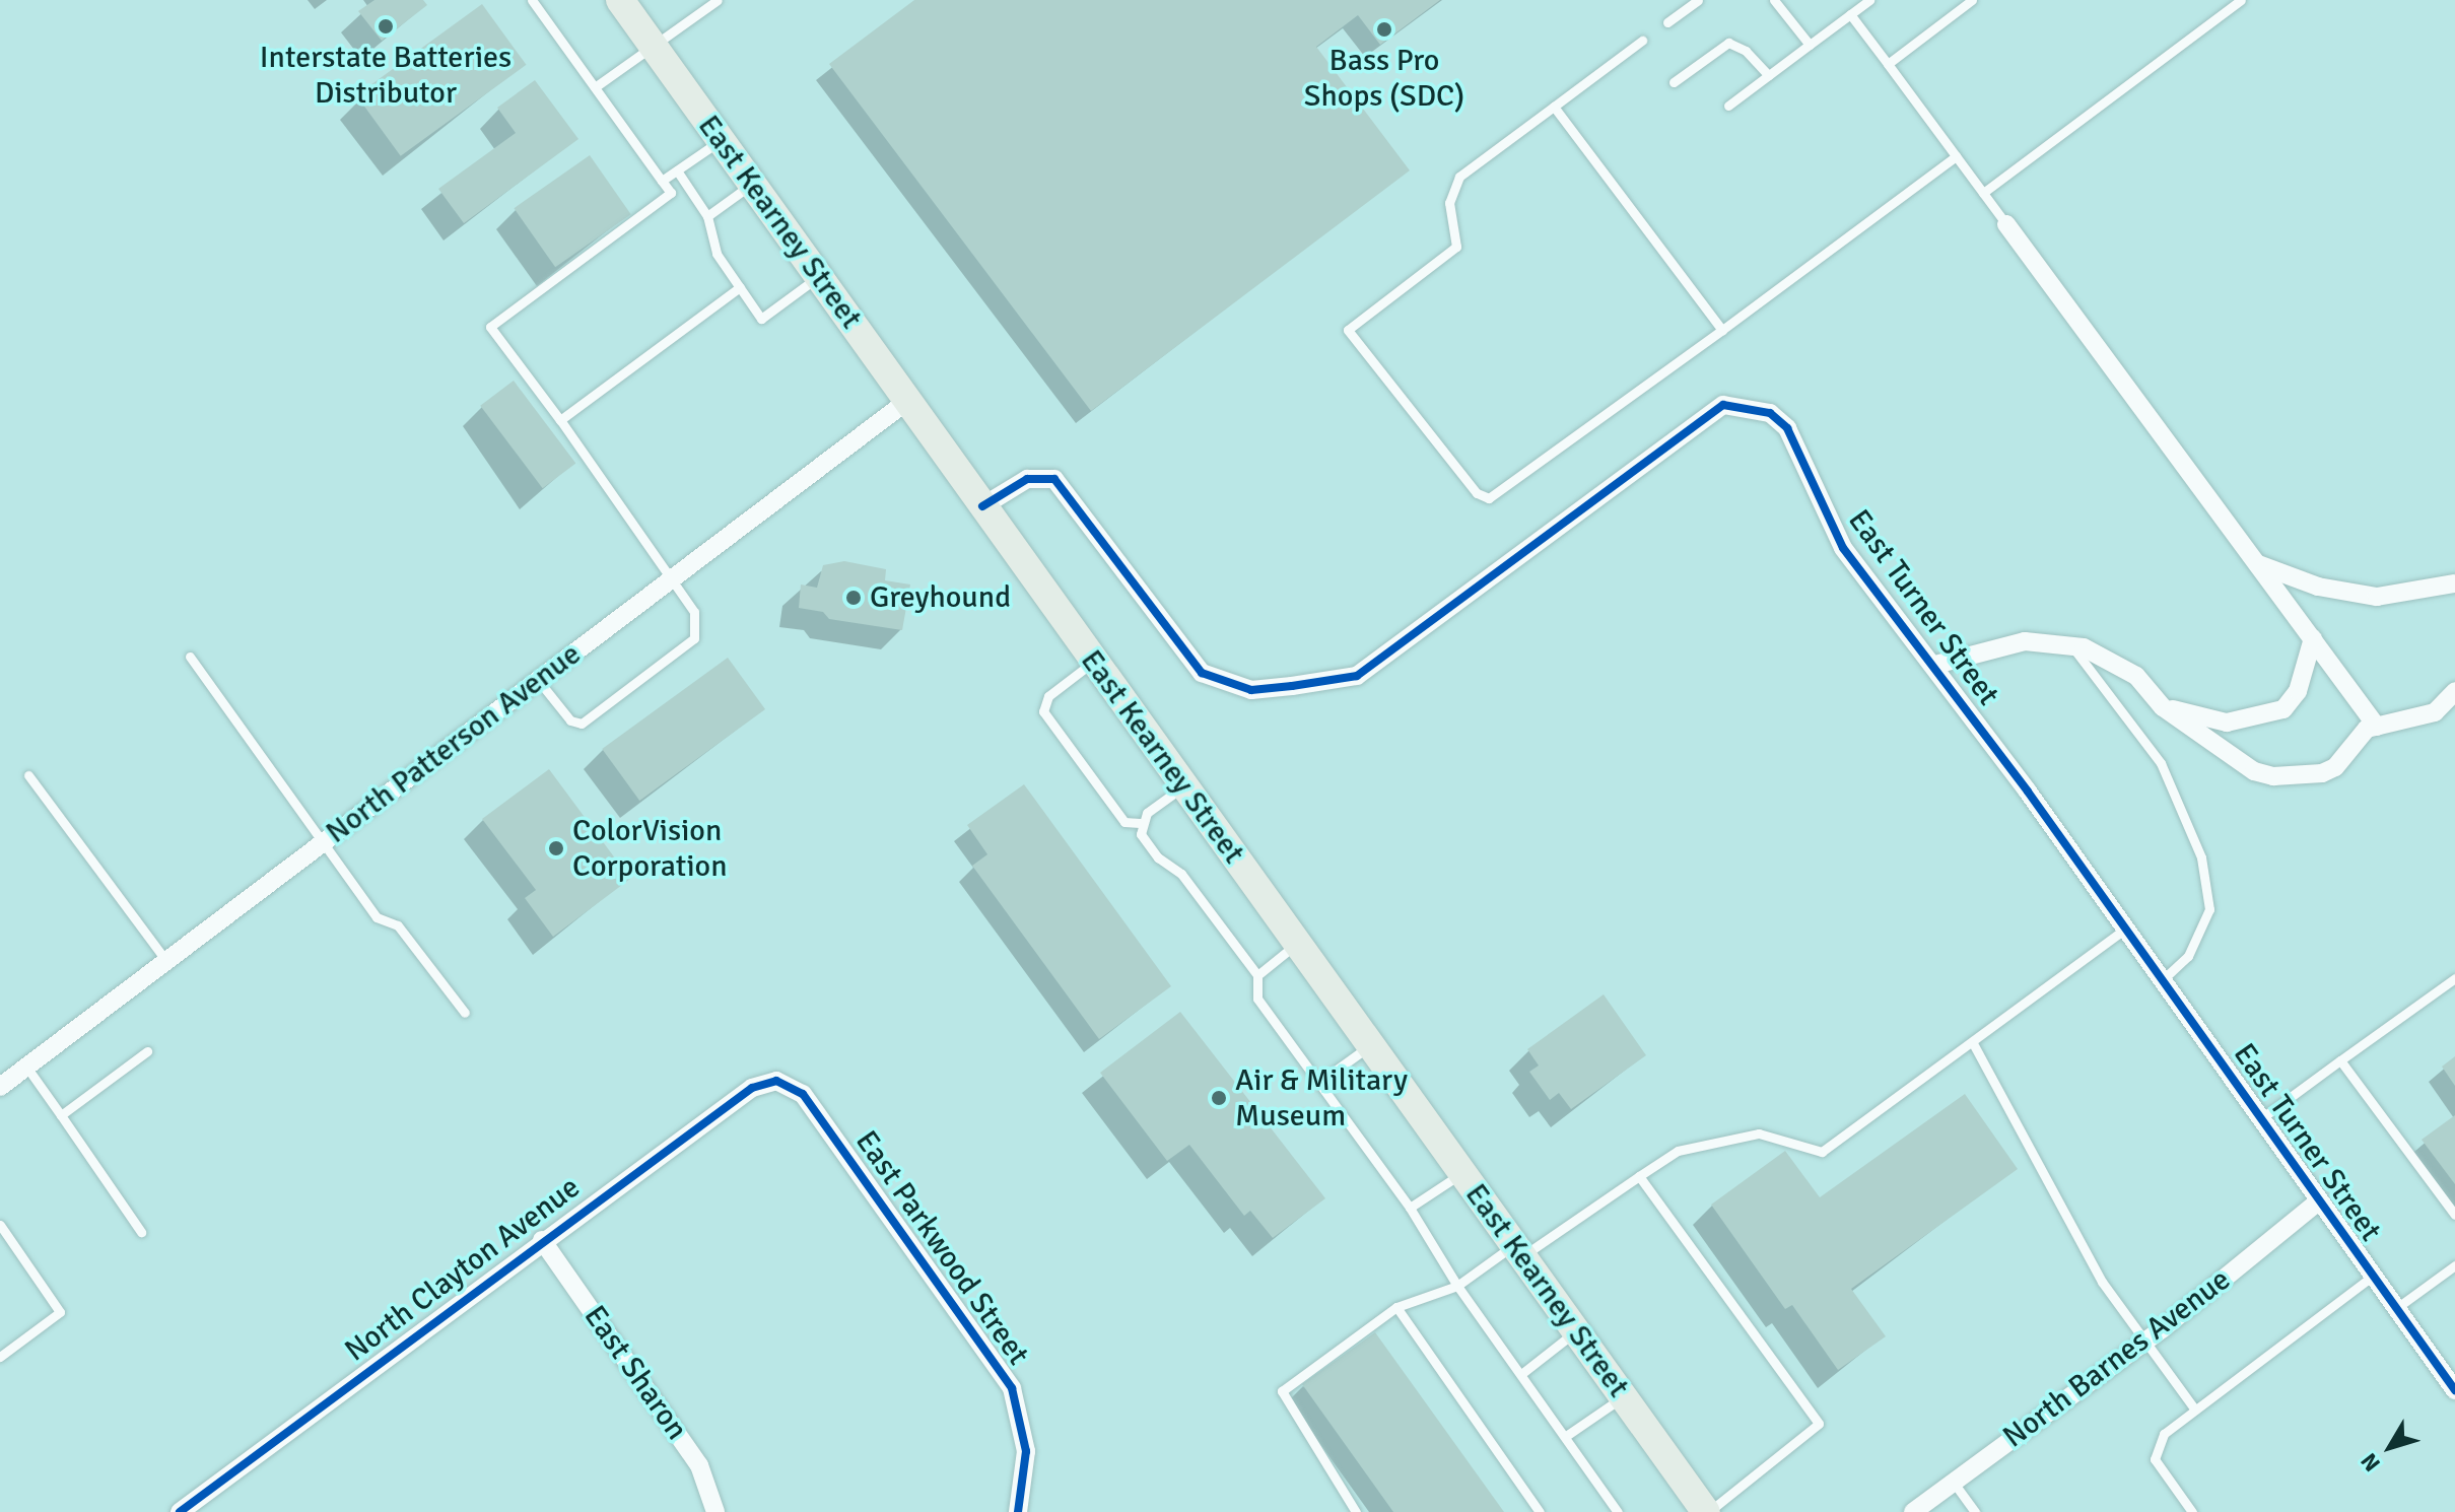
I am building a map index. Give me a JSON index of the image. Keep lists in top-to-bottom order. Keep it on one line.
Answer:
{"streets":{"main road":["East Kearney Street"],"street":["East Turner Street","North Patterson Avenue","East Parkwood Street","North Clayton Avenue","North Barnes Avenue","East Sharon"]},"crossings":[["East Kearney Street","East Turner Street"],["East Kearney Street","North Patterson Avenue"],["East Turner Street","North Barnes Avenue"],["East Parkwood Street","North Clayton Avenue"],["North Clayton Avenue","East Sharon"]],"places":["Interstate Batteries Distributor","Bass Pro Shops (SDC)","Greyhound","ColorVision Corporation","Air & Military Museum"],"north":"bottom left"}
